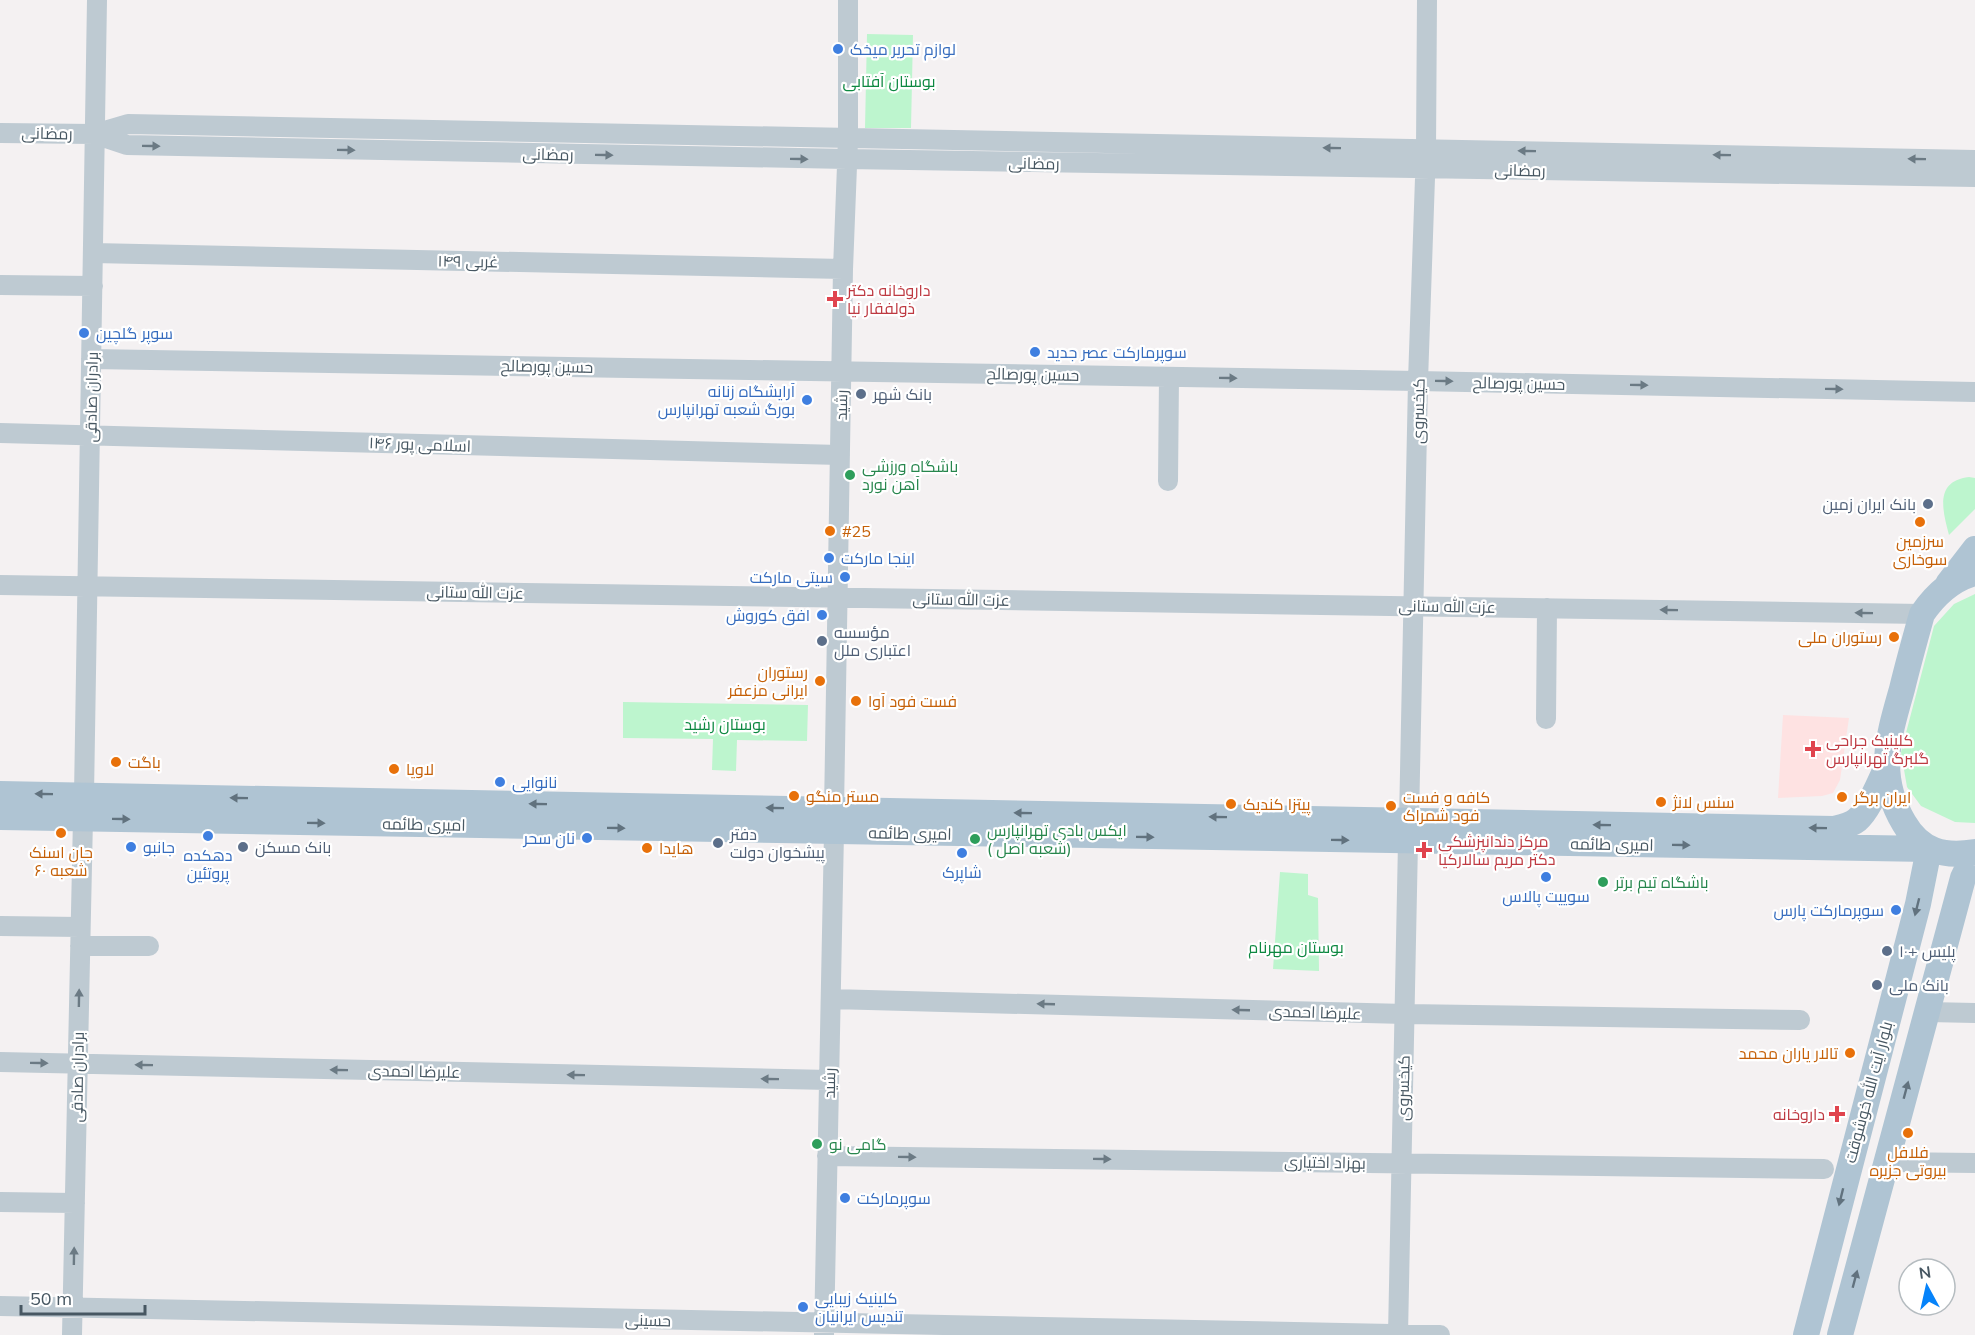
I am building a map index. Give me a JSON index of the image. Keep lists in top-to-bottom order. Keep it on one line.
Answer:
{"streets":{"main road":["امیری طائمه","بلوار آیت الله خوشوقت"],"street":["رمضانی","۱۴۹ غربی","حسین پورصالح","برادران صادقی","رشید","کیخسروی","۱۴۶ اسلامی پور","عزت الله ستانی","علیرضا احمدی","بهزاد اختیاری","حسینی"]},"crossings":[["رمضانی","برادران صادقی"],["رمضانی","رشید"],["رمضانی","کیخسروی"],["۱۴۹ غربی","برادران صادقی"],["۱۴۹ غربی","رشید"],["حسین پورصالح","برادران صادقی"],["حسین پورصالح","رشید"],["حسین پورصالح","کیخسروی"],["برادران صادقی","۱۴۶ اسلامی پور"],["برادران صادقی","عزت الله ستانی"],["برادران صادقی","امیری طائمه"],["برادران صادقی","علیرضا احمدی"],["برادران صادقی","حسینی"],["رشید","۱۴۶ اسلامی پور"],["رشید","عزت الله ستانی"],["رشید","امیری طائمه"],["رشید","علیرضا احمدی"],["رشید","بهزاد اختیاری"],["رشید","حسینی"],["کیخسروی","عزت الله ستانی"],["کیخسروی","امیری طائمه"],["کیخسروی","علیرضا احمدی"],["کیخسروی","بهزاد اختیاری"],["کیخسروی","حسینی"],["امیری طائمه","بلوار آیت الله خوشوقت"]],"one_way":["حسین پورصالح","علیرضا احمدی","بهزاد اختیاری"],"parks":["بوستان آفتابی","بوستان رشید","بوستان مهرنام"],"places":{"other":["لوازم تحریر میخک","سوپر گلچین","سوپرمارکت عصر جدید","بانک شهر","آرایشگاه زنانه بورگ شعبه تهرانپارس","باشگاه ورزشی آهن نورد","بانک ایران زمین","سرزمين سوخاری","#25","اینجا مارکت","سیتی مارکت","افق کوروش","رستوران ملی","مؤسسه اعتباری ملل","رستوران ایرانی مزعفر","فست فود آوا","باگت","لاویا","نانوایی","مستر منگو","ایران برگر","سنس لانژ","پیتزا کندیک","کافه و فست فود شمراک","جان اسنک شعبه ۶۰","دهکده پروتئین","نان سحر","ایکس بادی تهرانپارس ( شعبه اصل)","دفتر پیشخوان دولت","جانبو","بانک مسکن","هایدا","شاپرک","سوییت پالاس","باشگاه تیم برتر","سوپرمارکت پارس","پلیس +١٠","بانک ملی","تالار یاران محمد","فلافل بیروتی جزیره","گامی نو","سوپرمارکت","کلینیک زیبایی تندیس ایرانیان"],"health":["داروخانه دکتر ذولفقار نیا","کلینیک جراحی گلبرگ تهرانپارس","مرکز دندانپزشکی دکتر مریم سالارکیا","داروخانه"]},"scale_bar":"50 m","north":"top"}
